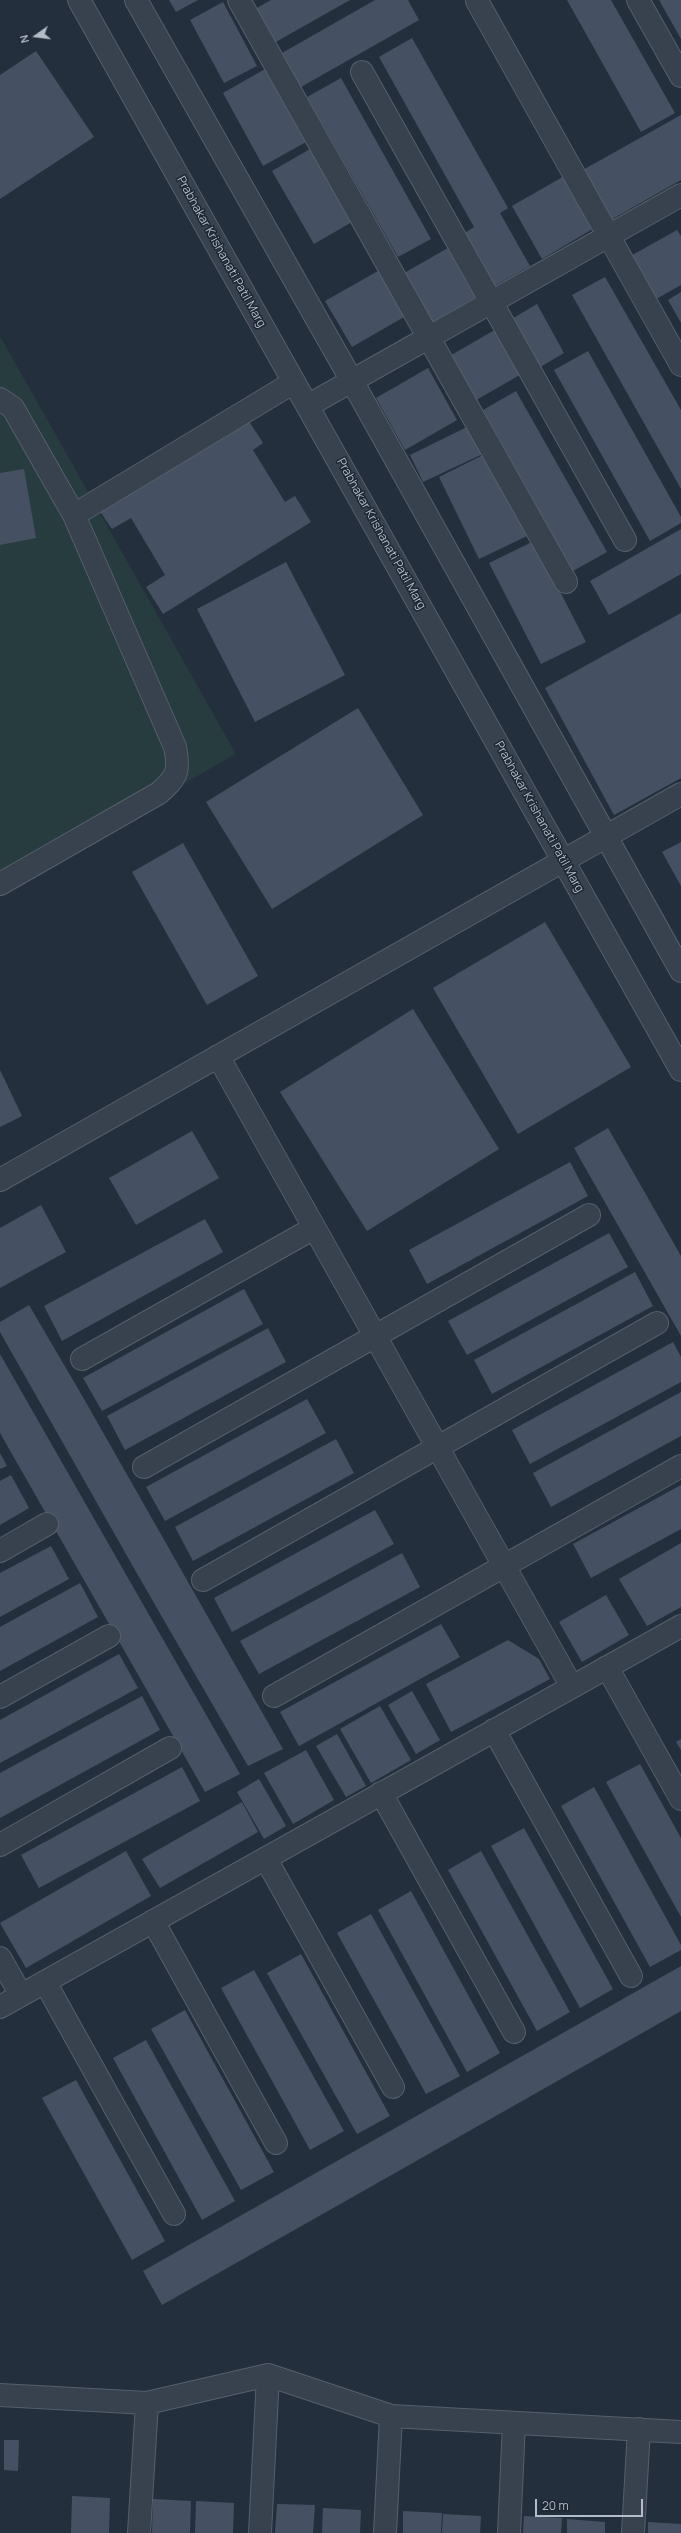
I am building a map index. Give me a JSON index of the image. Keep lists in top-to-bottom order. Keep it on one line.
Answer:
{"streets":{"street":["Prabhakar Krishanati Patil Marg"]},"scale_bar":"20 m","north":"left"}
